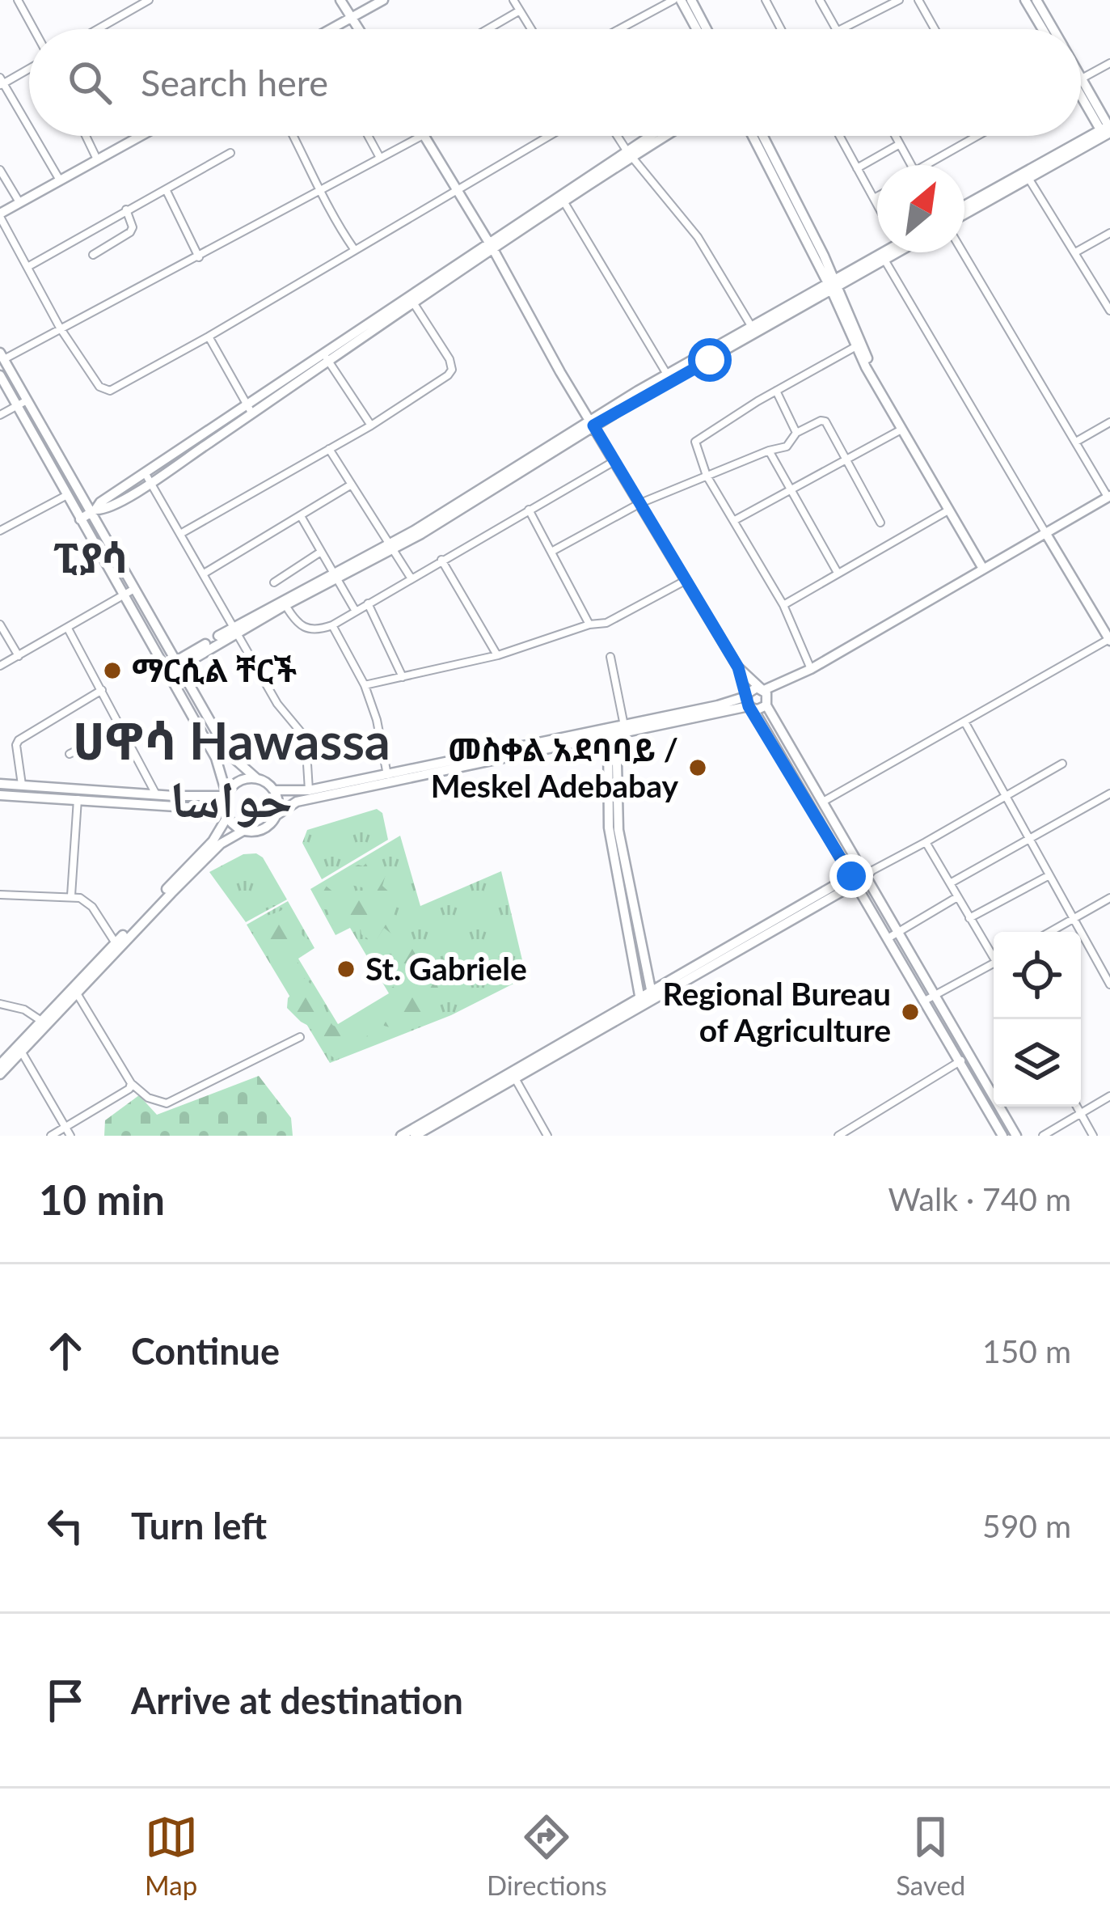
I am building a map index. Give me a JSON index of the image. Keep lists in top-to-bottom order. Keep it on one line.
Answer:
{"districts":["ፒያሳ","ሀዋሳ Hawassa حواسا"],"places":["ማርሲል ቸርች","መስቀል አደባባይ / Meskel Adebabay","St. Gabriele","Regional Bureau of Agriculture"],"north":"top right","page":{"search":"Search here","heading":["10 min","Walk · 740 m"],"list":[["Continue","150 m"],["Turn left","590 m"],"Arrive at destination"],"nav":["Map","Directions","Saved"]}}
